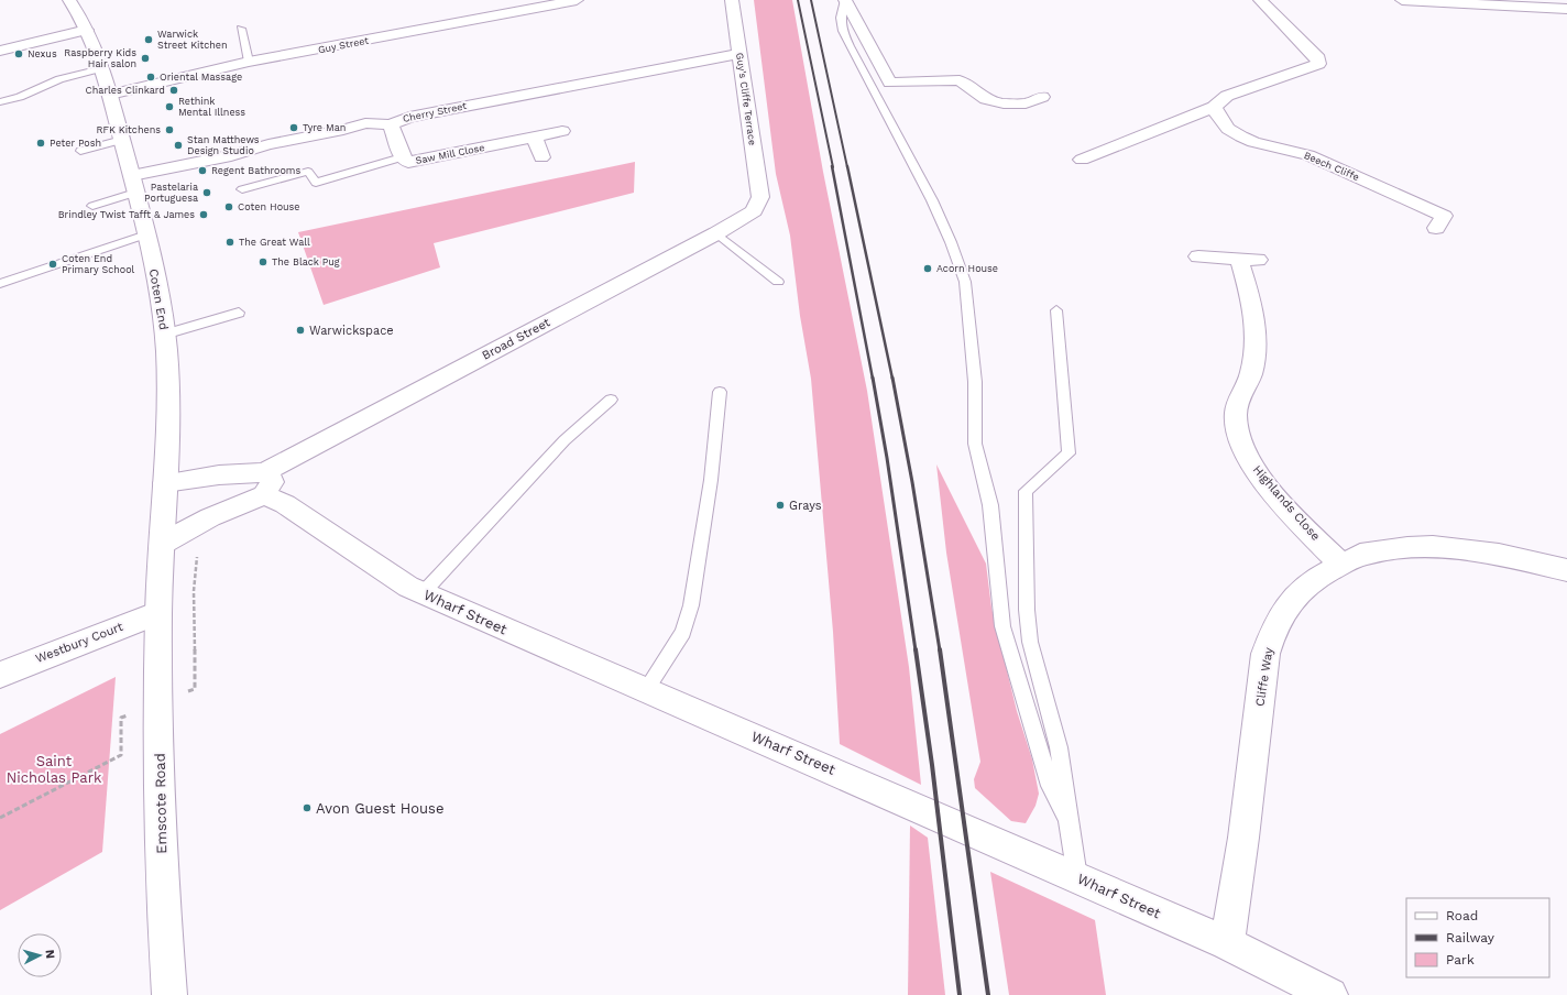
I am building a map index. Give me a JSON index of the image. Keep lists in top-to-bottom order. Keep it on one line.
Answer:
{"streets":{"street":["Guy Street","Guy's Cliffe Terrace","Cherry Street","Saw Mill Close","Beech Cliffe","Coten End","Broad Street","Highlands Close","Wharf Street","Westbury Court","Cliffe Way","Emscote Road"]},"crossings":[["Guy Street","Coten End"],["Guy's Cliffe Terrace","Cherry Street"],["Guy's Cliffe Terrace","Broad Street"],["Cherry Street","Saw Mill Close"],["Cherry Street","Coten End"],["Coten End","Broad Street"],["Coten End","Westbury Court"],["Coten End","Emscote Road"],["Broad Street","Wharf Street"],["Highlands Close","Cliffe Way"],["Wharf Street","Cliffe Way"],["Westbury Court","Emscote Road"]],"parks":["Saint Nicholas Park"],"places":["Warwick Street Kitchen","Nexus","Raspberry Kids Hair salon","Oriental Massage","Charles Clinkard","Rethink Mental Illness","Tyre Man","RFK Kitchens","Peter Posh","Stan Matthews Design Studio","Regent Bathrooms","Pastelaria Portuguesa","Coten House","Brindley Twist Tafft & James","The Great Wall","The Black Pug","Coten End Primary School","Acorn House","Warwickspace","Grays","Avon Guest House"],"legend":["Road","Railway","Park"],"north":"right"}
